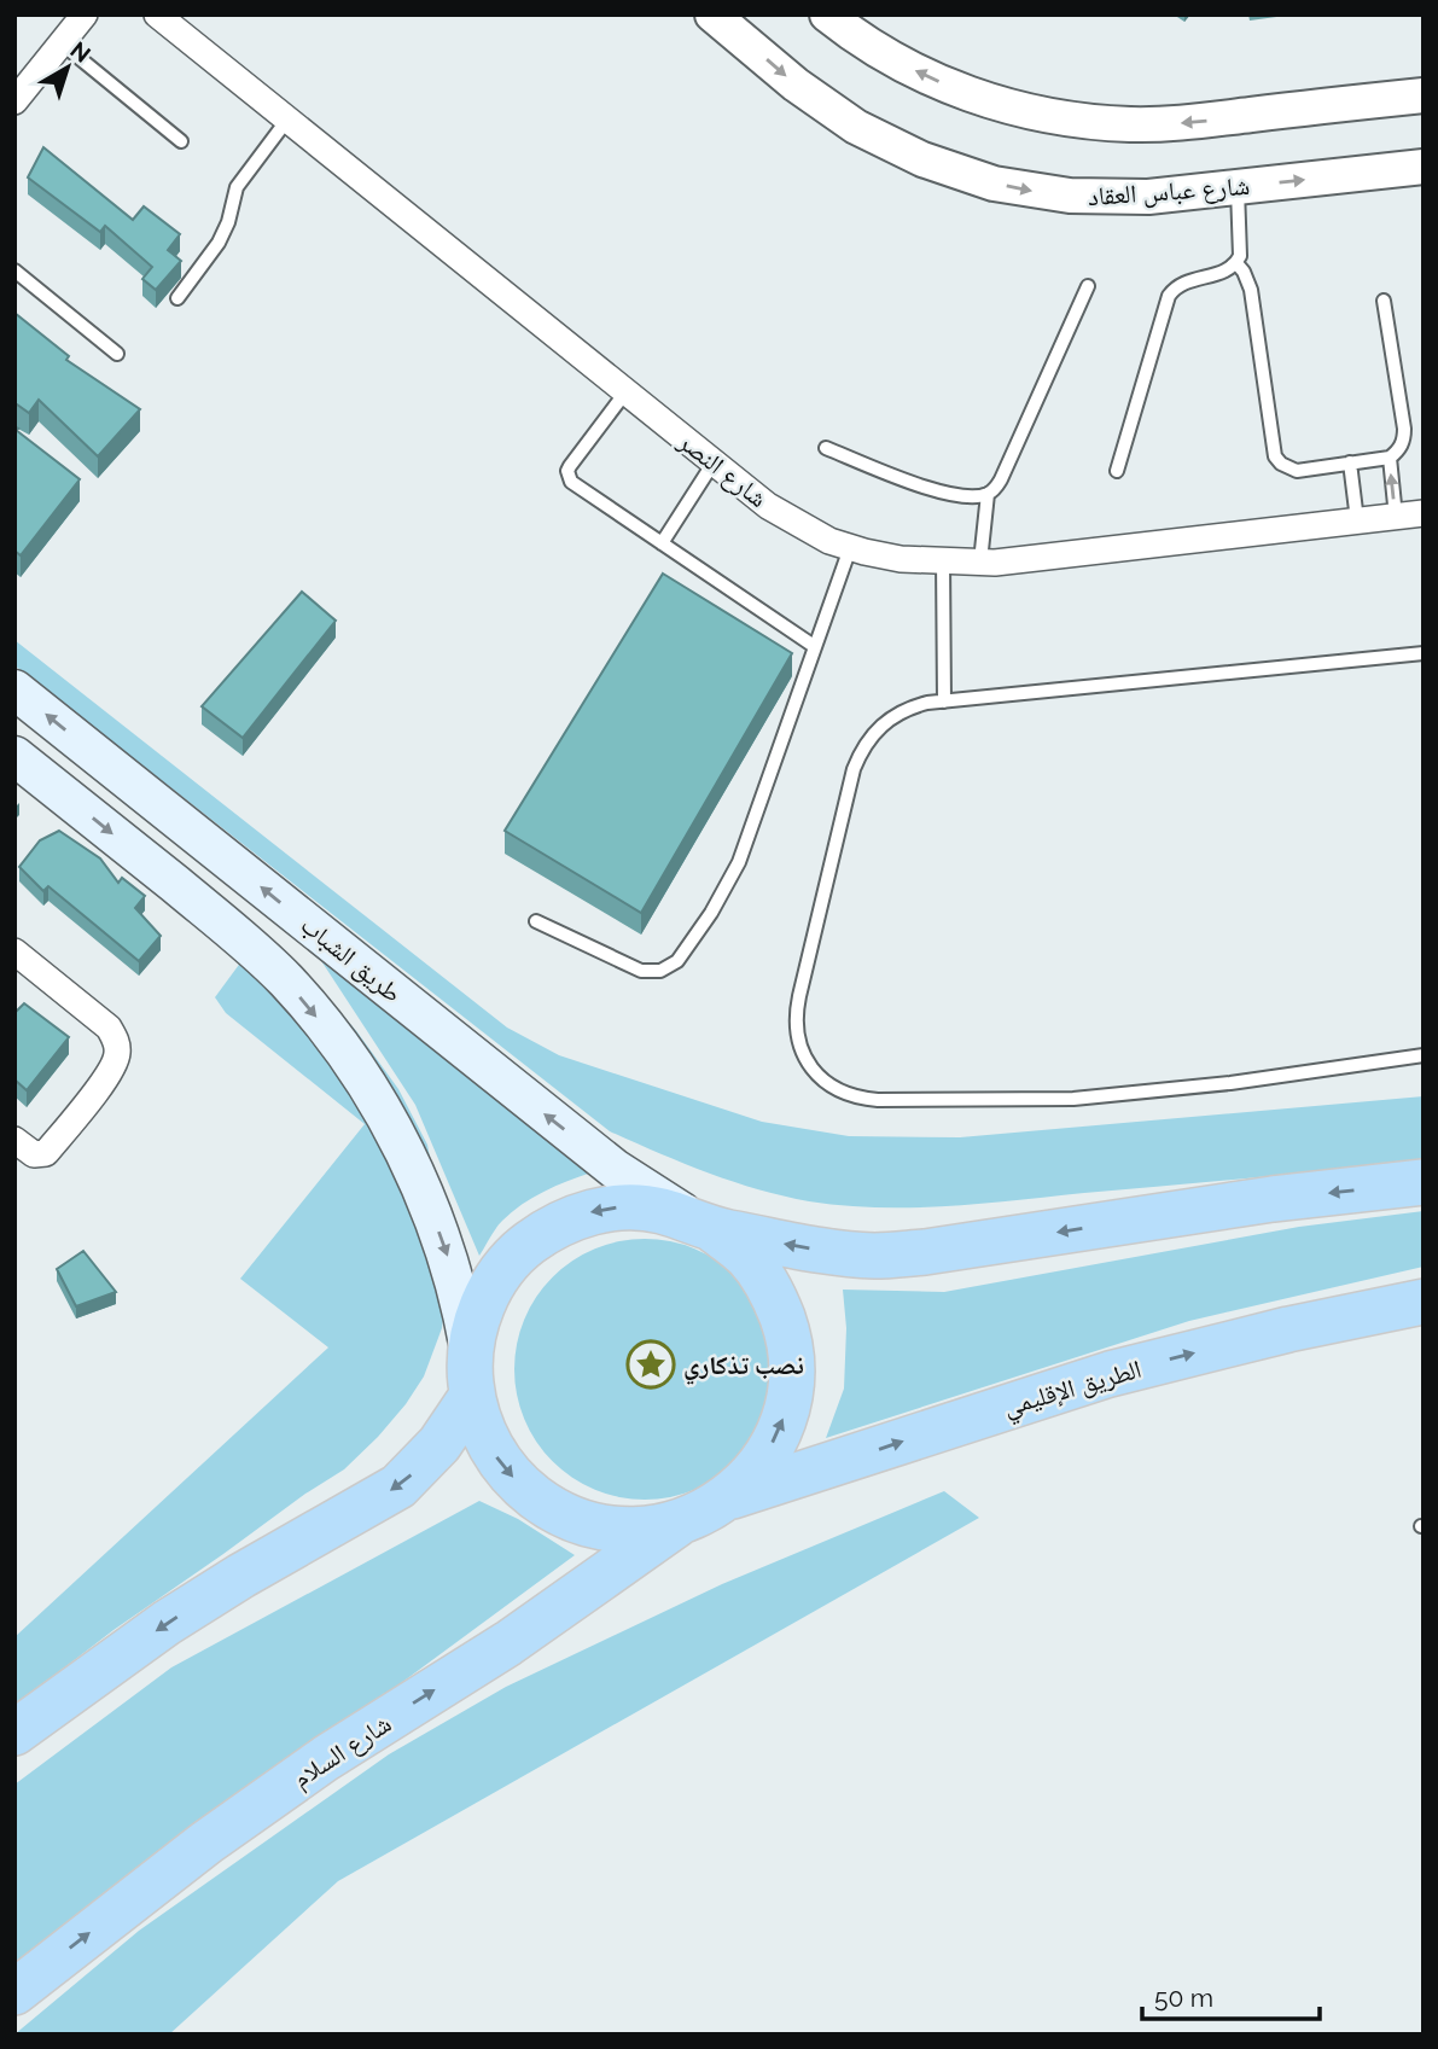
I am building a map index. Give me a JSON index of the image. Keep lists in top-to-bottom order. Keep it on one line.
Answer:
{"streets":{"highway":["الطريق الإقليمي","شارع السلام"],"main road":["طريق الشباب"],"street":["شارع عباس العقاد","شارع النصر"]},"places":{"place":["نصب تذكاري"]},"scale_bar":"50 m","north":"top right"}
